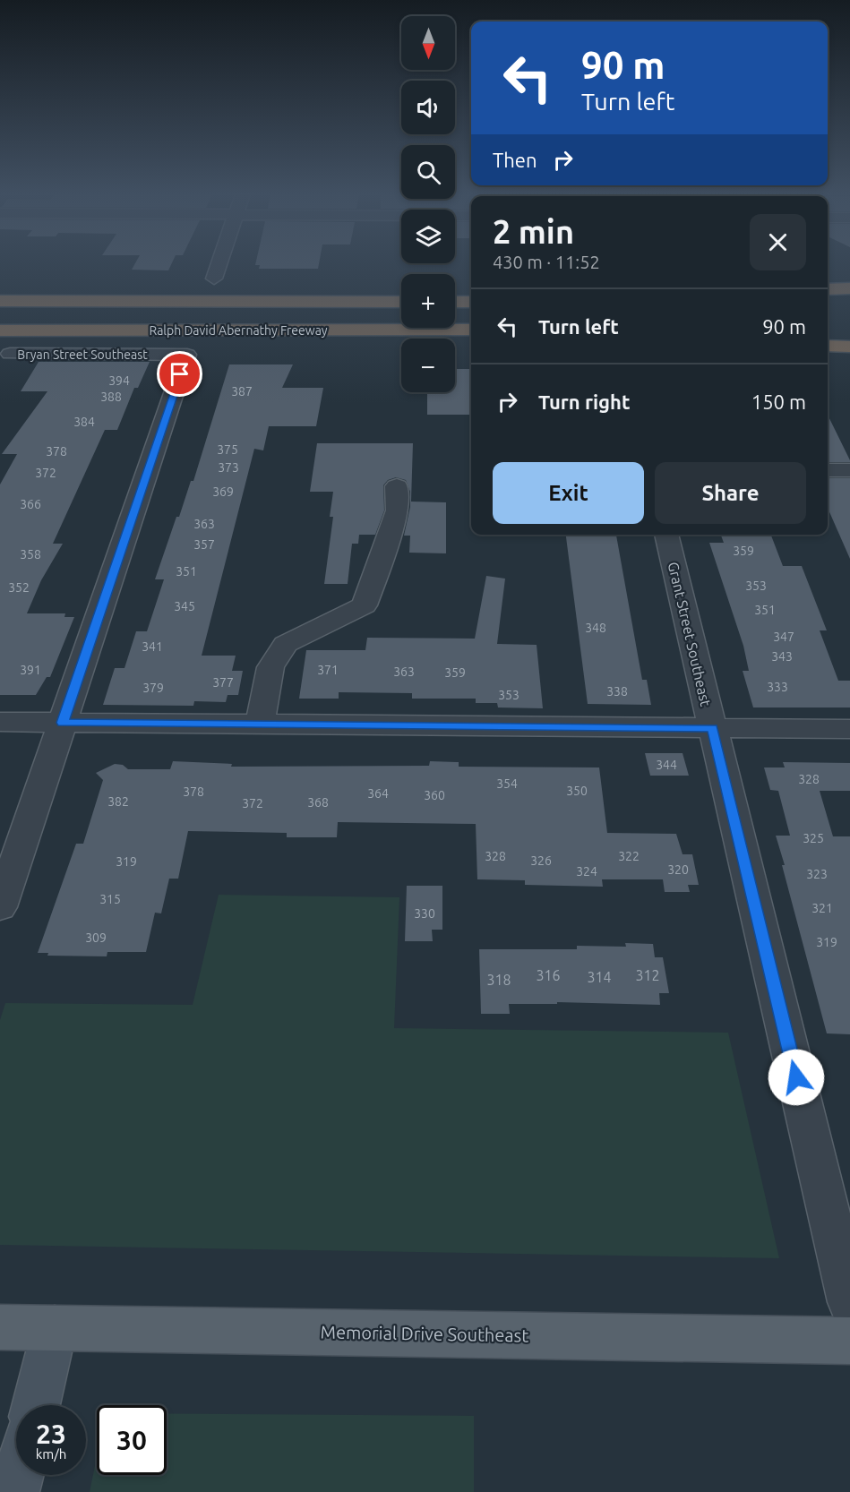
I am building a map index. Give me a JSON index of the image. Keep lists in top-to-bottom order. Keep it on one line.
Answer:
{"streets":{"highway":["Ralph David Abernathy Freeway"],"main road":["Memorial Drive Southeast"],"street":["Bryan Street Southeast","Grant Street Southeast"]},"crossings":[["Ralph David Abernathy Freeway","Bryan Street Southeast"]],"house_numbers":["394","387","388","384","375","378","373","372","369","366","363","357","359","358","351","353","352","345","351","348","347","341","343","391","371","363","359","377","333","379","338","353","344","328","354","350","378","364","360","382","368","372","325","328","322","326","319","320","324","323","315","321","330","309","319","316","312","314","318"],"north":"bottom","page":{"map_buttons":["+","−"],"turn":["90 m","Turn left"],"then":"Then","heading":["2 min","430 m · 11:52"],"list":[{"name":"Turn left","value":"90 m"},{"name":"Turn right","value":"150 m"}],"buttons":["Exit","Share"],"speed":"23 km/h","limit":"30"}}
